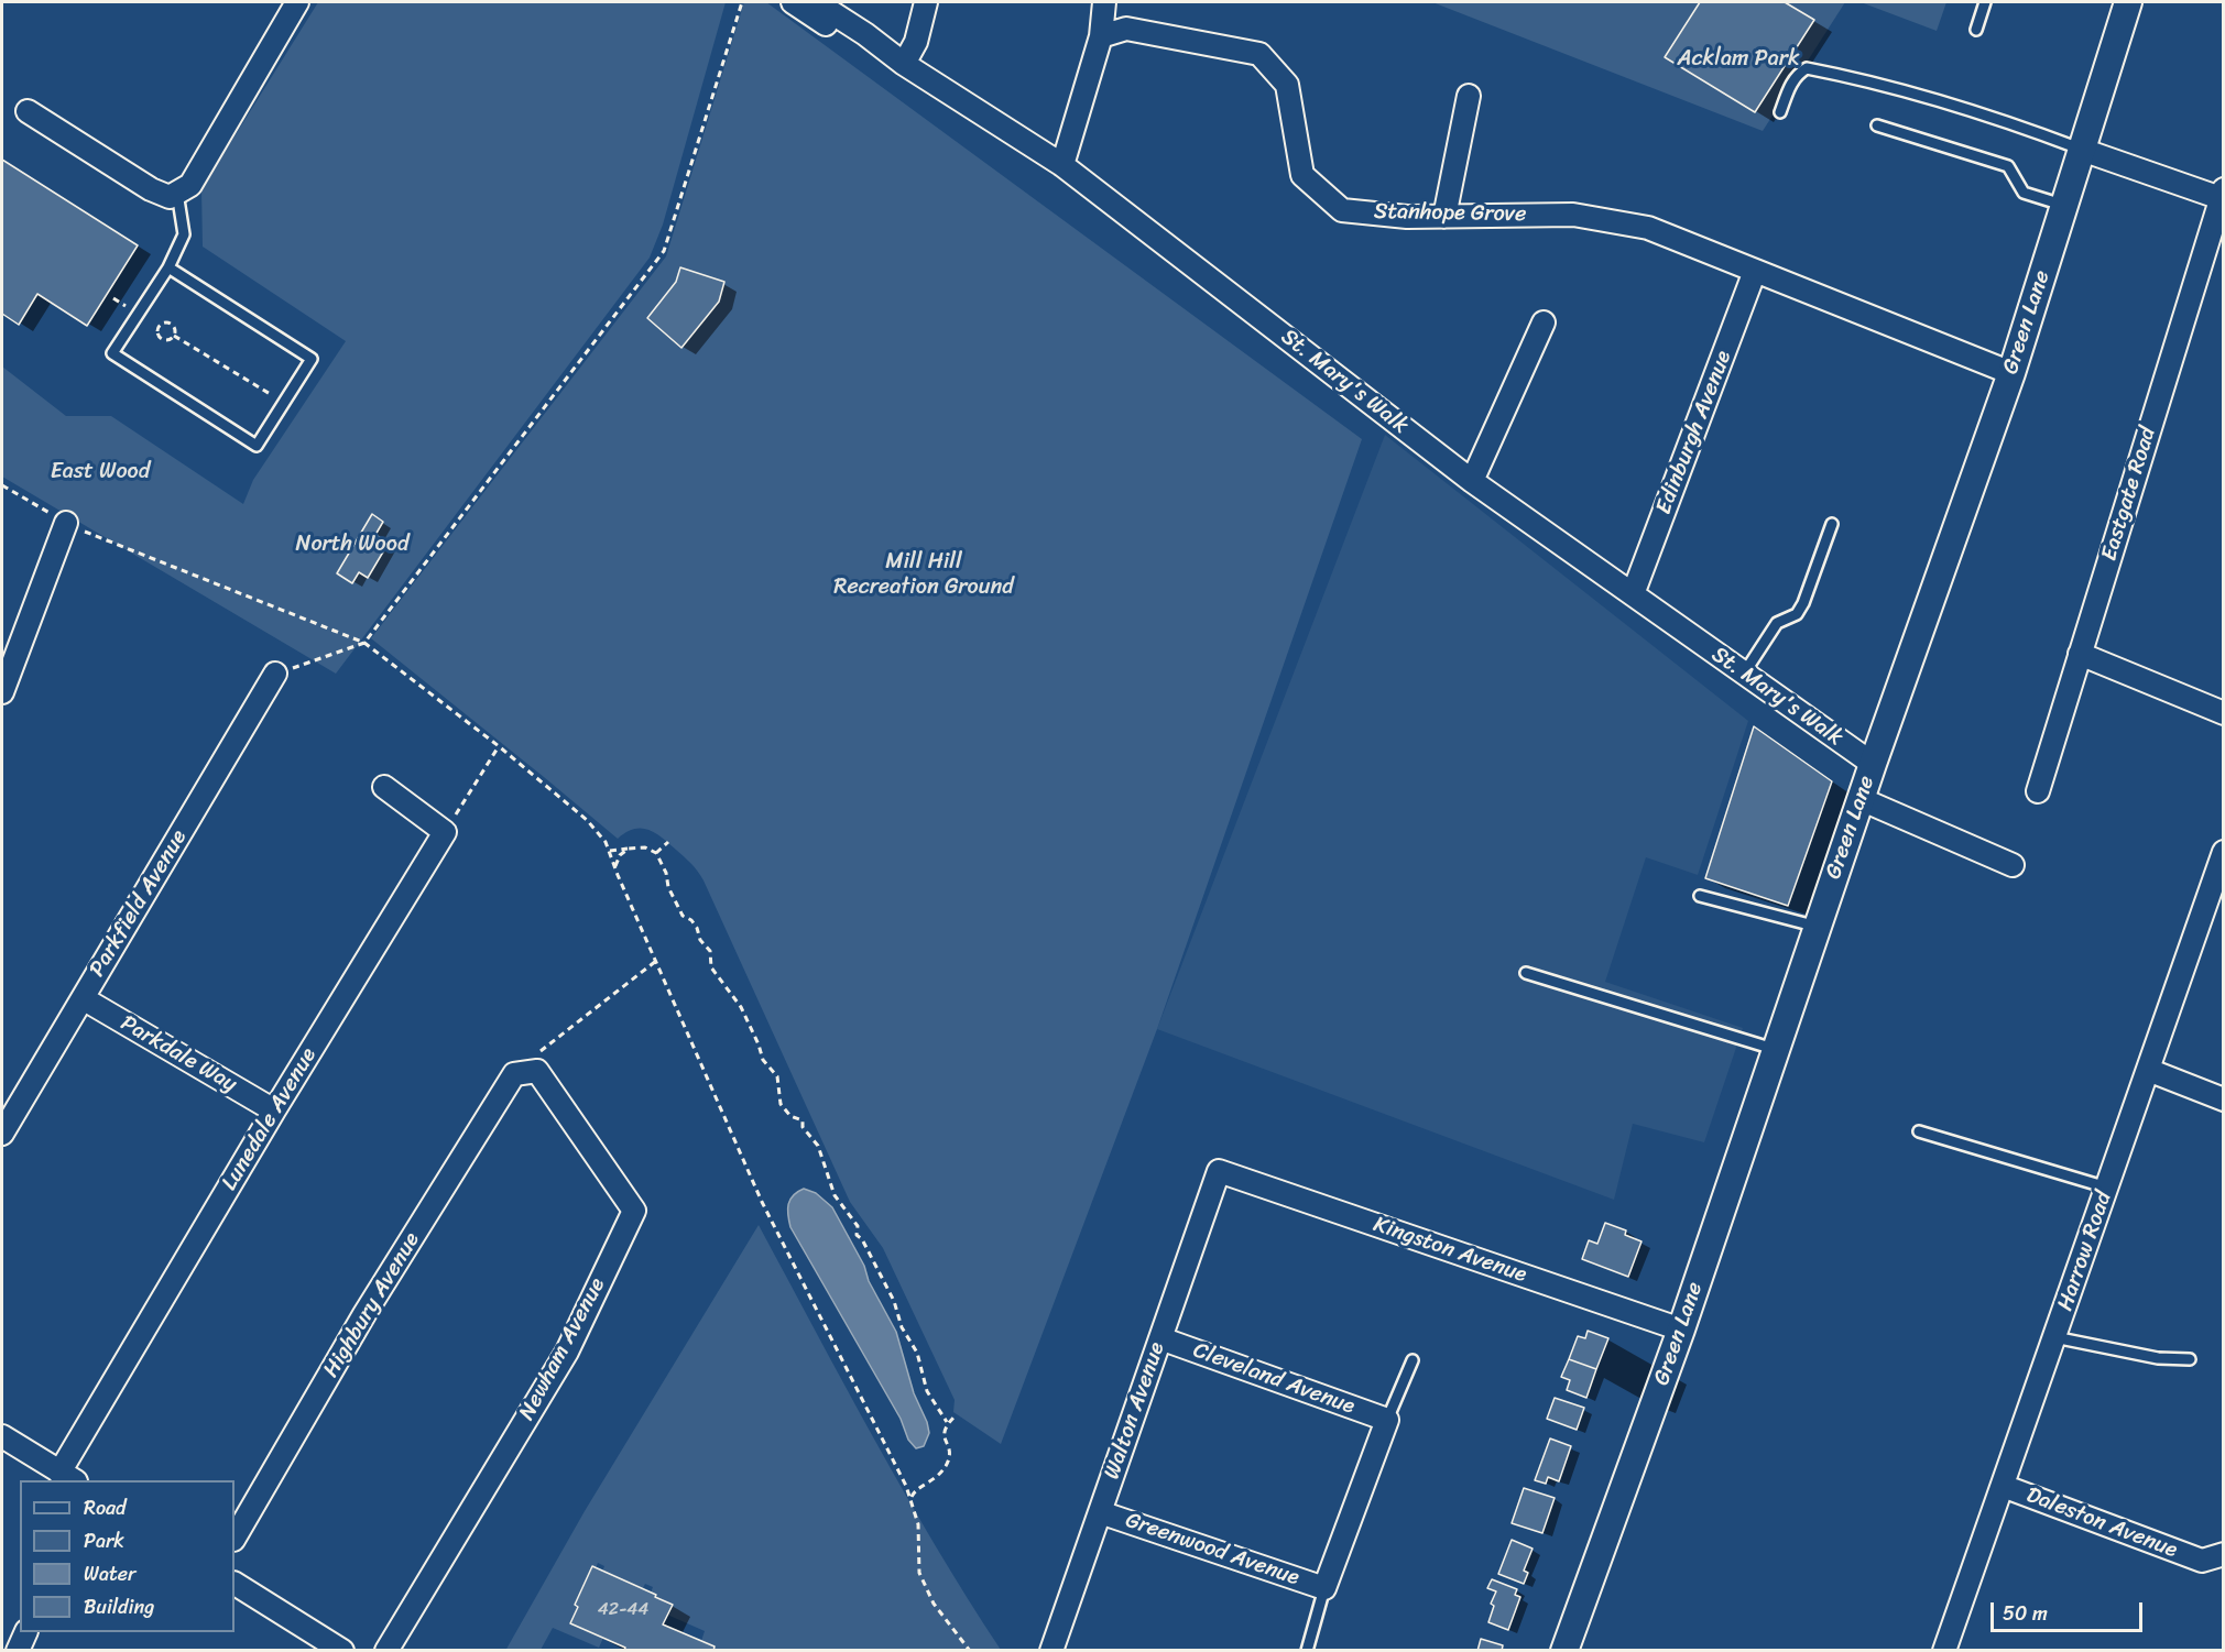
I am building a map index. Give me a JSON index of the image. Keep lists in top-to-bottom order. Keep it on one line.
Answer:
{"streets":{"street":["Stanhope Grove","Green Lane","St. Mary's Walk","Edinburgh Avenue","Eastgate Road","Parkfield Avenue","Parkdale Way","Lunedale Avenue","Kingston Avenue","Harrow Road","Highbury Avenue","Newham Avenue","Cleveland Avenue","Walton Avenue","Daleston Avenue","Greenwood Avenue"]},"crossings":[["Stanhope Grove","Green Lane"],["Stanhope Grove","Edinburgh Avenue"],["Green Lane","St. Mary's Walk"],["Green Lane","Kingston Avenue"],["St. Mary's Walk","Edinburgh Avenue"],["Parkfield Avenue","Parkdale Way"],["Parkdale Way","Lunedale Avenue"],["Kingston Avenue","Walton Avenue"],["Harrow Road","Daleston Avenue"],["Highbury Avenue","Newham Avenue"],["Cleveland Avenue","Walton Avenue"],["Walton Avenue","Greenwood Avenue"]],"parks":["Acklam Park","East Wood","North Wood","Mill Hill Recreation Ground"],"house_numbers":["42-44"],"legend":["Road","Park","Water","Building"],"scale_bar":"50 m"}
